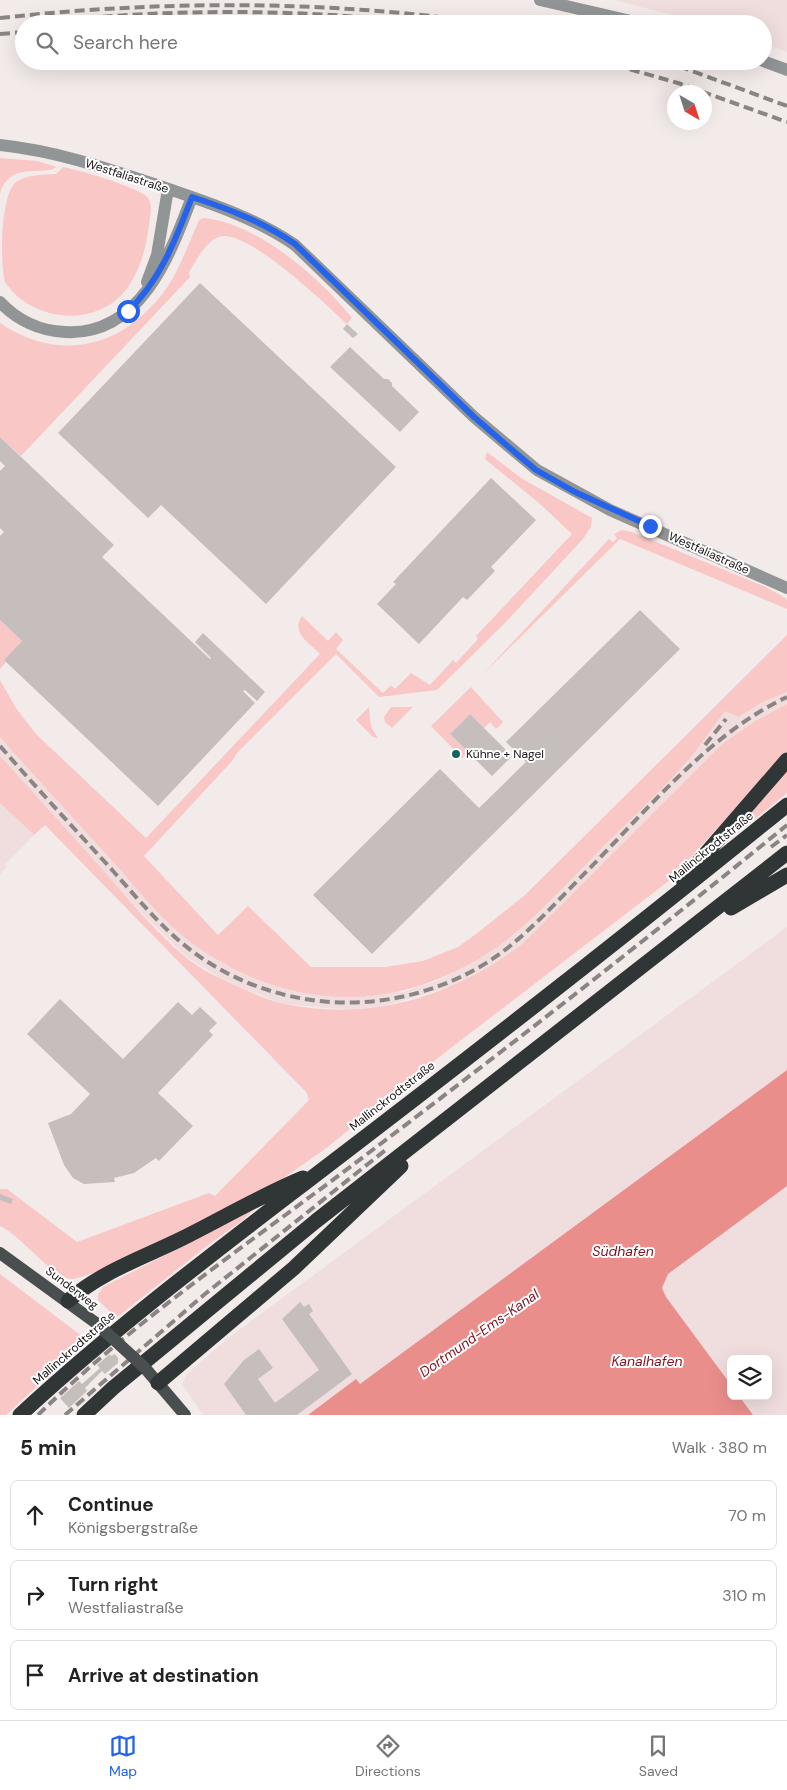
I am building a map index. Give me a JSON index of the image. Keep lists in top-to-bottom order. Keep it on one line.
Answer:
{"streets":{"highway":["Mallinckrodtstraße"],"main road":["Sunderweg"],"street":["Westfaliastraße"]},"water":["Südhafen","Dortmund-Ems-Kanal","Kanalhafen"],"places":["Kühne + Nagel"],"north":"bottom right","page":{"search":"Search here","heading":["5 min","Walk · 380 m"],"list":[["Continue","Königsbergstraße","70 m"],["Turn right","Westfaliastraße","310 m"],"Arrive at destination"],"nav":["Map","Directions","Saved"]}}
